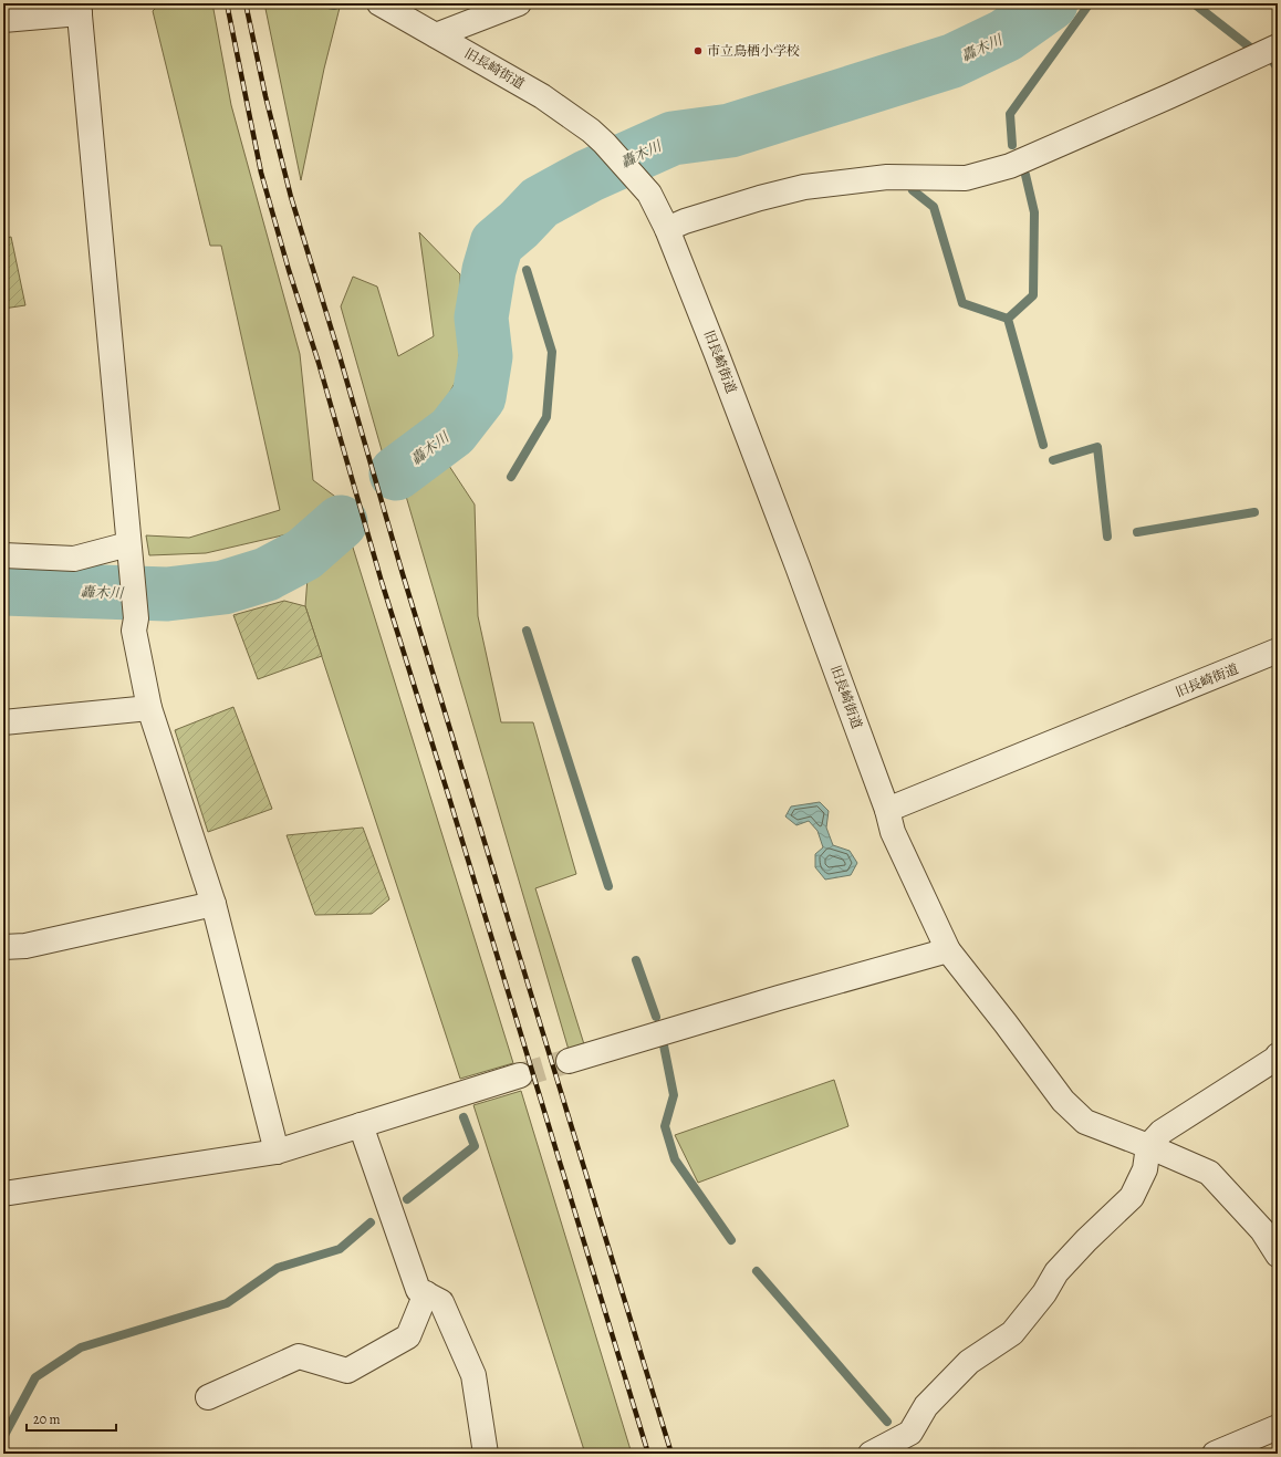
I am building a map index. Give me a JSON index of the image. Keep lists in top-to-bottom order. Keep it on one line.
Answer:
{"streets":{"street":["旧長崎街道"]},"water":["轟木川"],"places":["市立鳥栖小学校"],"scale_bar":"20 m"}
